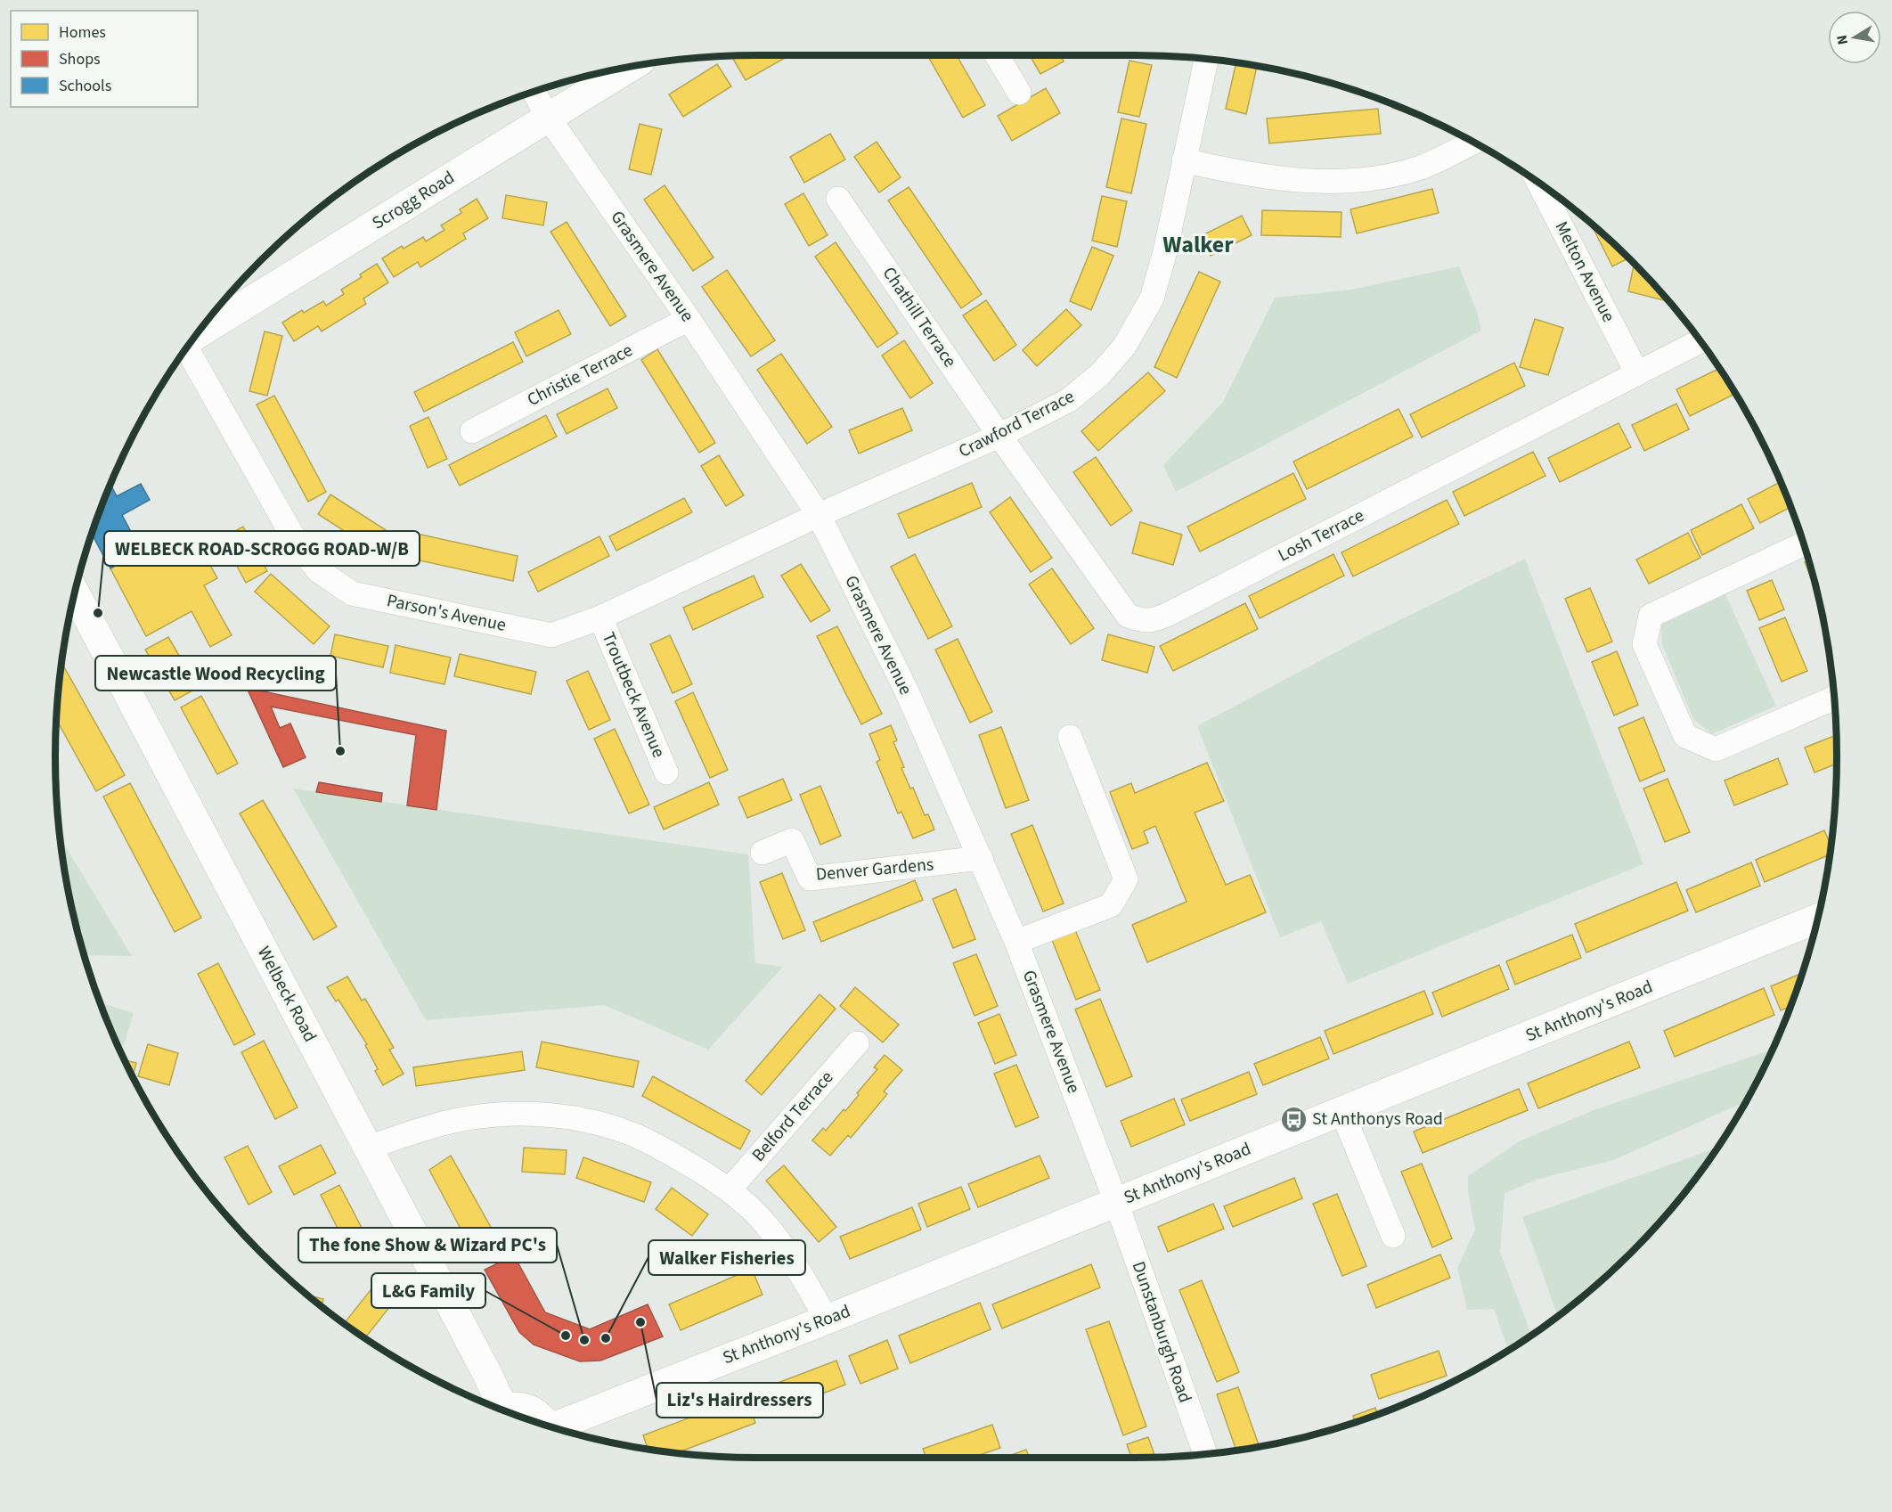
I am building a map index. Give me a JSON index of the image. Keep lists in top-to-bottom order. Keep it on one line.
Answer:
{"streets":{"street":["Scrogg Road","Grasmere Avenue","Melton Avenue","Chathill Terrace","Christie Terrace","Crawford Terrace","Losh Terrace","Parson's Avenue","Troutbeck Avenue","Denver Gardens","Welbeck Road","St Anthony's Road","Belford Terrace","Dunstanburgh Road"]},"crossings":[["Scrogg Road","Grasmere Avenue"],["Grasmere Avenue","Christie Terrace"],["Grasmere Avenue","Crawford Terrace"],["Grasmere Avenue","Parson's Avenue"],["Grasmere Avenue","Denver Gardens"],["Grasmere Avenue","St Anthony's Road"],["Grasmere Avenue","Dunstanburgh Road"],["Melton Avenue","Losh Terrace"],["Chathill Terrace","Crawford Terrace"],["Chathill Terrace","Losh Terrace"],["Crawford Terrace","Losh Terrace"],["Crawford Terrace","Parson's Avenue"],["Parson's Avenue","Troutbeck Avenue"],["St Anthony's Road","Dunstanburgh Road"]],"districts":["Walker"],"places":{"other":["WELBECK ROAD-SCROGG ROAD-W/B","Newcastle Wood Recycling","Liz's Hairdressers","L&G Family","Walker Fisheries","The fone Show & Wizard PC's"],"bus stop":["St Anthonys Road"]},"legend":["Homes","Shops","Schools"],"north":"left"}
